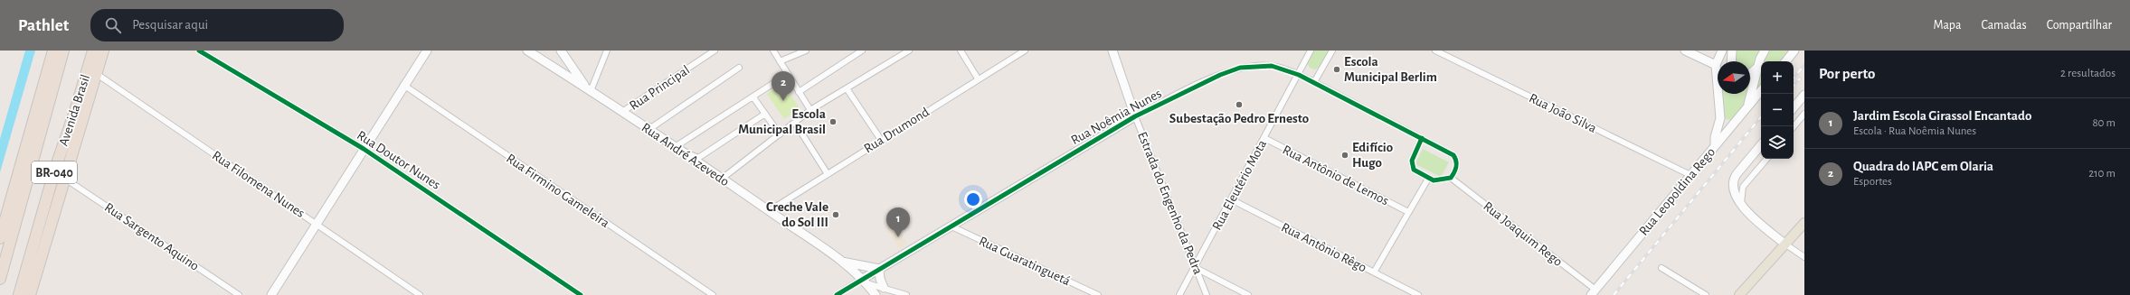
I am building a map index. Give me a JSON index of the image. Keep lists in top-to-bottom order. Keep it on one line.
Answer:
{"streets":{"highway":["Avenida Brasil","BR-040"],"street":["Rua Principal","Rua João Silva","Rua Noêmia Nunes","Rua Drumond","Rua André Azevedo","Rua Doutor Nunes","Rua Antônio de Lemos","Rua Filomena Nunes","Rua Eleutério Mota","Rua Firmino Gameleira","Rua Leopoldina Rego","Estrada do Engenho da Pedra","Rua Joaquim Rego","Rua Sargento Aquino","Rua Antônio Rêgo","Rua Guaratinguetá"]},"crossings":[["Rua Principal","Rua André Azevedo"],["Avenida Brasil","Rua Filomena Nunes"],["Avenida Brasil","Rua Sargento Aquino"],["Rua João Silva","Rua Leopoldina Rego"],["Rua Noêmia Nunes","Rua André Azevedo"],["Rua Noêmia Nunes","Rua Eleutério Mota"],["Rua Noêmia Nunes","Estrada do Engenho da Pedra"],["Rua Noêmia Nunes","Rua Joaquim Rego"],["Rua Noêmia Nunes","Rua Guaratinguetá"],["Rua Drumond","Rua André Azevedo"],["Rua Antônio de Lemos","Rua Eleutério Mota"],["Rua Eleutério Mota","Estrada do Engenho da Pedra"],["Rua Eleutério Mota","Rua Antônio Rêgo"],["Rua Leopoldina Rego","Rua Joaquim Rego"]],"places":["Escola Municipal Berlim","Subestação Pedro Ernesto","Escola Municipal Brasil","Edifício Hugo","Creche Vale do Sol III"],"north":"left","page":{"header":"Pathlet","search":"Pesquisar aqui","nav":["Mapa","Camadas","Compartilhar"],"heading":["Por perto","2 resultados"],"map_buttons":["+","−"],"pins":["2","1"],"list":[{"mark":"1","name":"Jardim Escola Girassol Encantado","note":"Escola · Rua Noêmia Nunes","value":"80 m"},{"mark":"2","name":"Quadra do IAPC em Olaria","note":"Esportes","value":"210 m"}]}}
